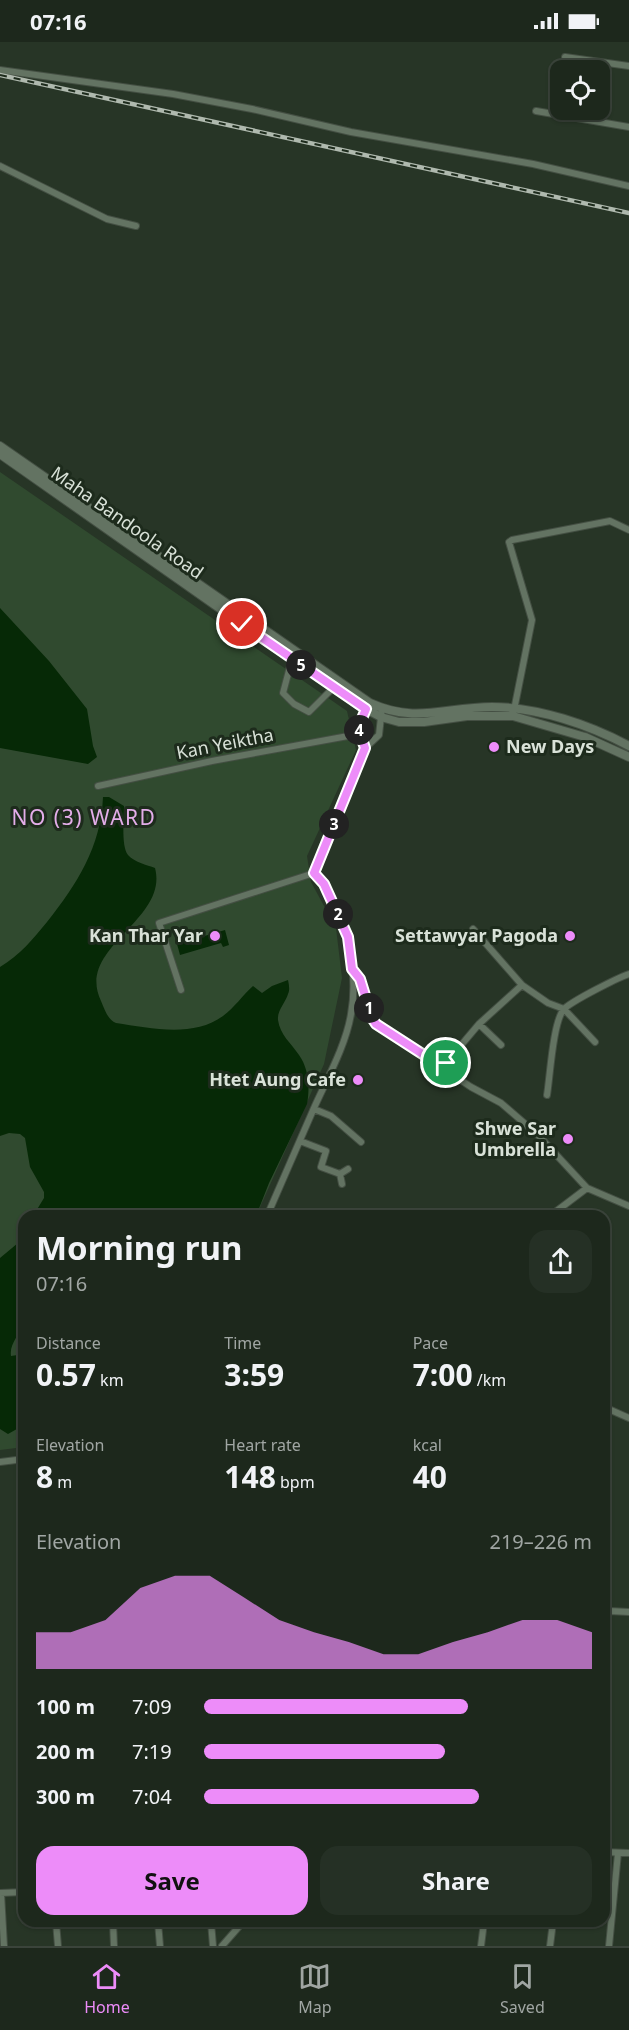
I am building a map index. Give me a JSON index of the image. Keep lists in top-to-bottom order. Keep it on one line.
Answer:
{"streets":{"main road":["Maha Bandoola Road"],"street":["Kan Yeiktha"]},"districts":["NO (3) WARD"],"places":["New Days","Kan Thar Yar","Settawyar Pagoda","Htet Aung Cafe","Shwe Sar Umbrella"],"page":{"status":"07:16","pins":["5","4","3","2","1"],"heading":["Morning run","07:16"],"stats":[["Distance","0.57 km"],["Time","3:59"],["Pace","7:00 /km"],["Elevation","8 m"],["Heart rate","148 bpm"],["kcal","40"]],"chart":["Elevation","219–226 m"],"list":[{"name":"100 m","note":"7:09"},{"name":"200 m","note":"7:19"},{"name":"300 m","note":"7:04"}],"buttons":["Save","Share"],"tabs":["Home","Map","Saved"]}}
